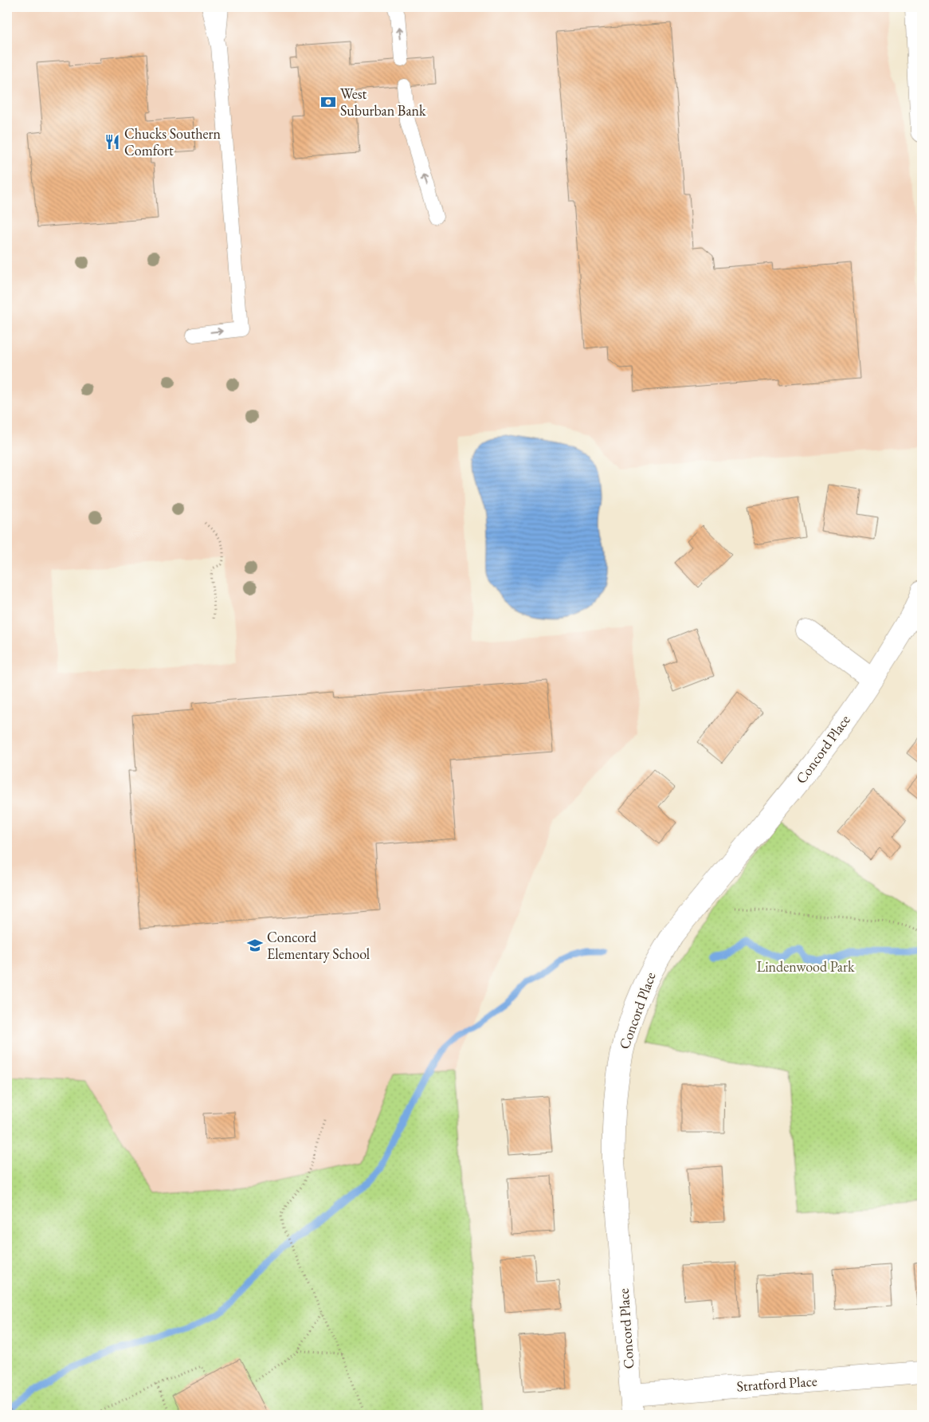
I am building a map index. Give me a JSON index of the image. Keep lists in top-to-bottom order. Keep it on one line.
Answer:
{"streets":{"street":["Concord Place","Stratford Place"]},"crossings":[["Concord Place","Stratford Place"]],"parks":["Lindenwood Park"],"places":{"bank":["West Suburban Bank"],"restaurant":["Chucks Southern Comfort"],"school or university":["Concord Elementary School"]}}
